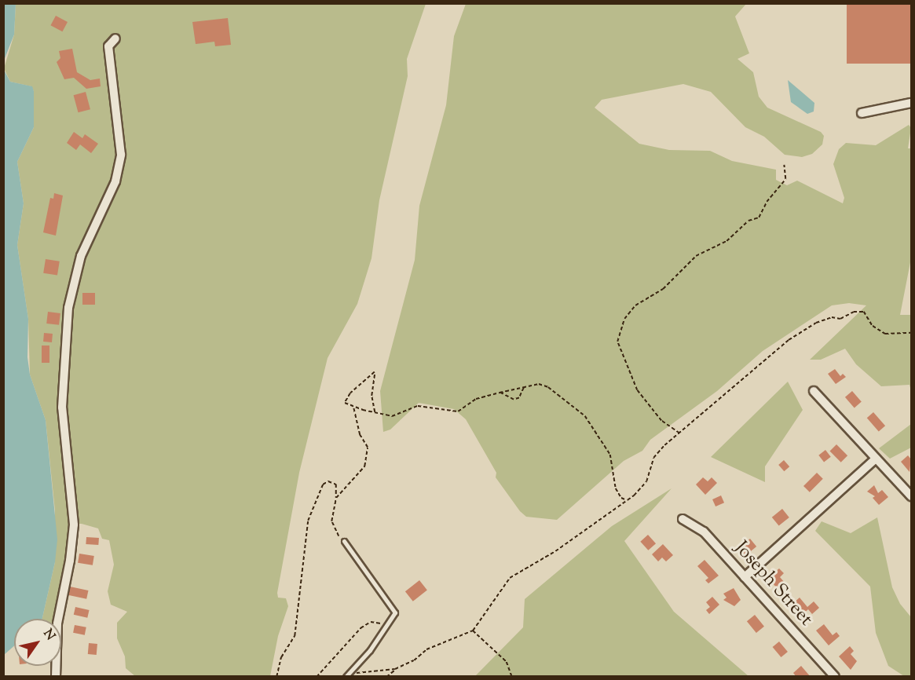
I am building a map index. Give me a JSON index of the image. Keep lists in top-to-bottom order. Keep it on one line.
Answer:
{"streets":{"street":["Joseph Street"]},"north":"top right"}
